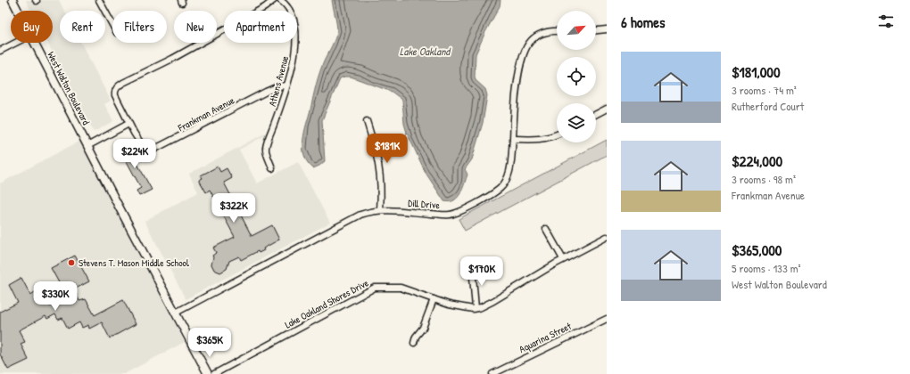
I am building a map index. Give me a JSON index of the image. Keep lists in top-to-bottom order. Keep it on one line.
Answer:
{"streets":{"main road":["West Walton Boulevard"],"street":["Athens Avenue","Frankman Avenue","Dill Drive","Lake Oakland Shores Drive","Aquarina Street"]},"crossings":[["Athens Avenue","Frankman Avenue"],["West Walton Boulevard","Dill Drive"]],"water":["Lake Oakland"],"places":["Stevens T. Mason Middle School"],"north":"top right","page":{"heading":"6 homes","chip":["Buy","Rent","Filters","New","Apartment"],"list":[{"name":"$181,000","note":"3 rooms · 74 m² · Rutherford Court"},{"name":"$224,000","note":"3 rooms · 98 m² · Frankman Avenue"},{"name":"$365,000","note":"5 rooms · 133 m² · West Walton Boulevard"}],"price":["$181K","$224K","$322K","$170K","$330K","$365K"]}}
